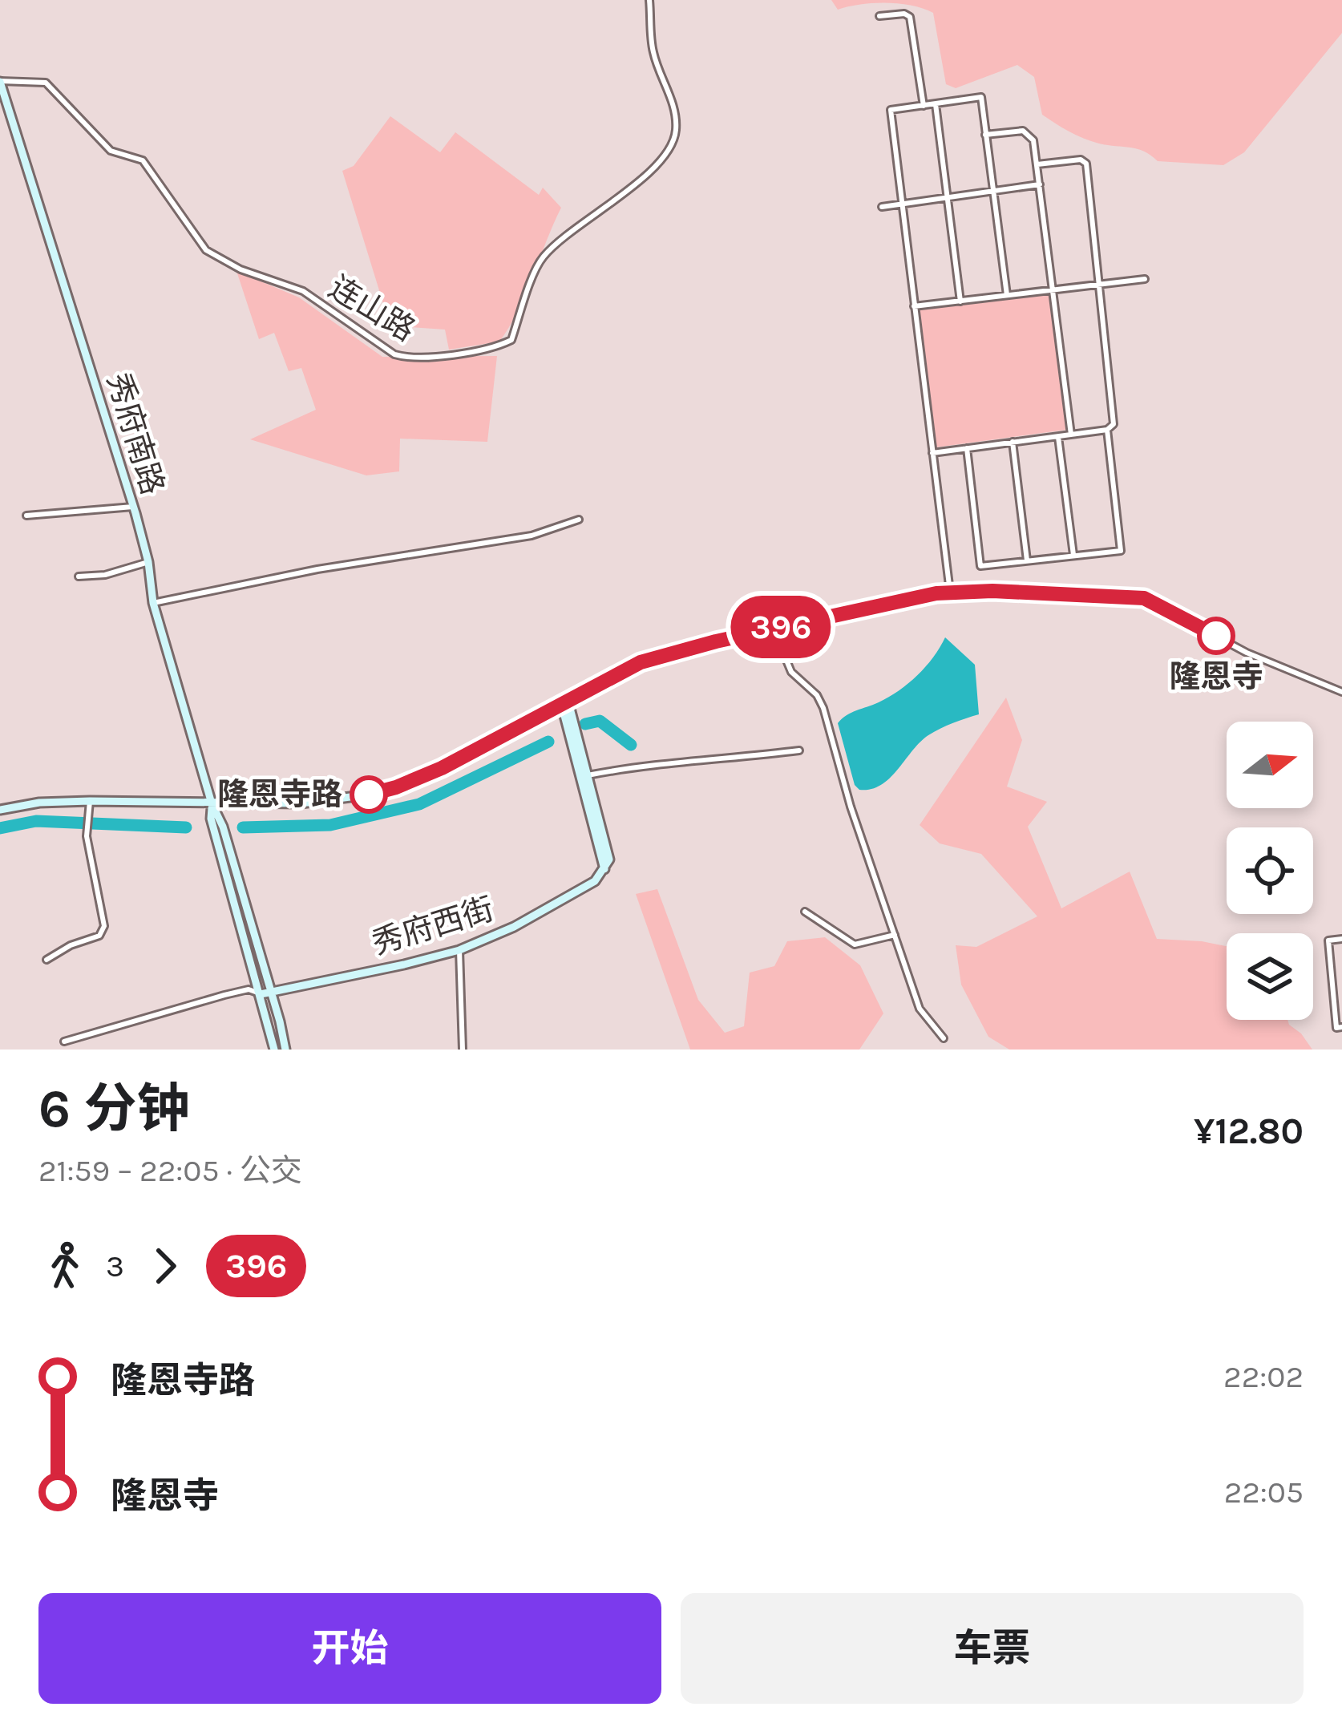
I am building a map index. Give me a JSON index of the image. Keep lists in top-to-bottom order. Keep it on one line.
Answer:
{"streets":{"street":["连山路","秀府南路","秀府西街"]},"crossings":[["连山路","秀府南路"],["秀府南路","秀府西街"]],"places":["隆恩寺","隆恩寺路"],"lines":["bus line 396"],"north":"right","page":{"on_map":"396","heading":["6 分钟","21:59 – 22:05 · 公交","¥12.80"],"legs":["3","396"],"list":[{"name":"隆恩寺路","value":"22:02"},{"name":"隆恩寺","value":"22:05"}],"buttons":["开始","车票"]}}
